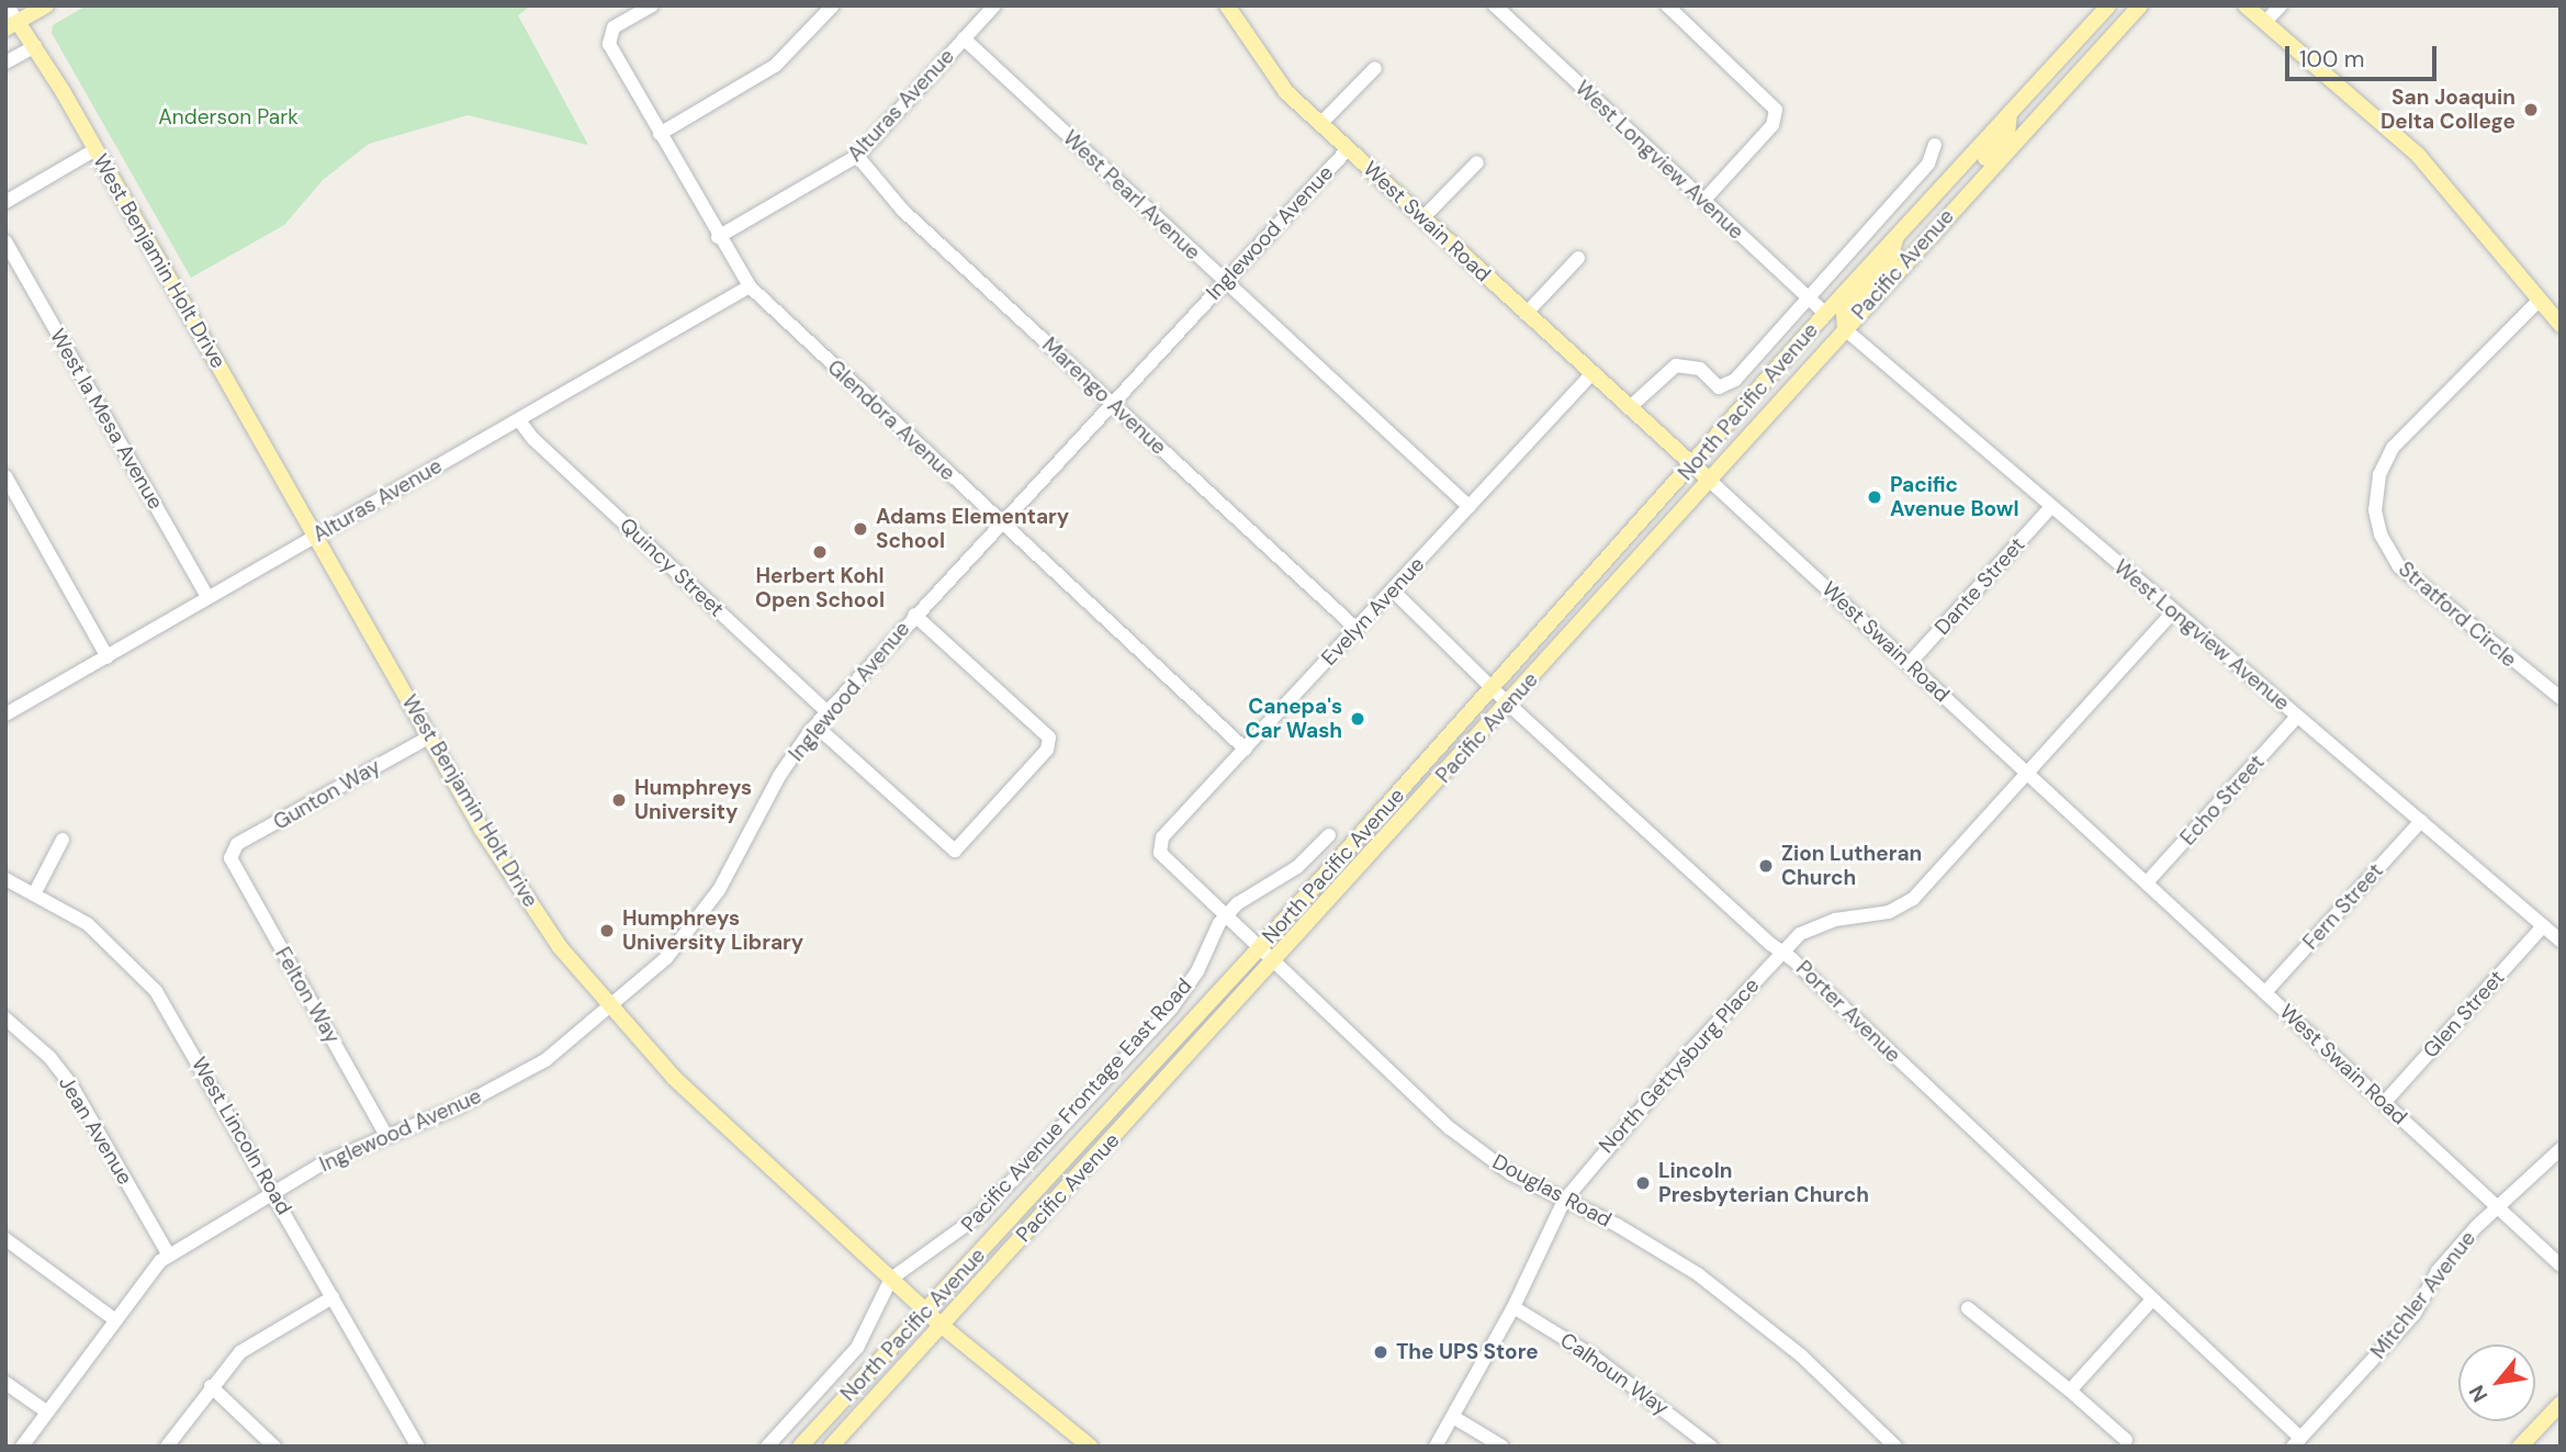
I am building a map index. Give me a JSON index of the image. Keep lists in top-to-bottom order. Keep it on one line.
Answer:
{"streets":{"main road":["West Swain Road","West Benjamin Holt Drive","Pacific Avenue","North Pacific Avenue"],"street":["Alturas Avenue","West Longview Avenue","West Pearl Avenue","Inglewood Avenue","Marengo Avenue","West la Mesa Avenue","Glendora Avenue","Quincy Street","Dante Street","Evelyn Avenue","Stratford Circle","Gunton Way","Echo Street","Fern Street","Felton Way","Porter Avenue","Glen Street","North Gettysburg Place","Pacific Avenue Frontage East Road","Jean Avenue","West Lincoln Road","Douglas Road","Mitchler Avenue","Calhoun Way"]},"crossings":[["Alturas Avenue","West Pearl Avenue"],["Alturas Avenue","West Benjamin Holt Drive"],["Alturas Avenue","Marengo Avenue"],["Alturas Avenue","West la Mesa Avenue"],["Alturas Avenue","Glendora Avenue"],["Alturas Avenue","Quincy Street"],["West Longview Avenue","Pacific Avenue"],["West Longview Avenue","North Pacific Avenue"],["West Longview Avenue","Dante Street"],["West Longview Avenue","Echo Street"],["West Longview Avenue","Fern Street"],["West Longview Avenue","Glen Street"],["West Longview Avenue","North Gettysburg Place"],["West Pearl Avenue","Inglewood Avenue"],["West Pearl Avenue","Evelyn Avenue"],["West Swain Road","Inglewood Avenue"],["West Swain Road","Pacific Avenue"],["West Swain Road","North Pacific Avenue"],["West Swain Road","Dante Street"],["West Swain Road","Evelyn Avenue"],["West Swain Road","Echo Street"],["West Swain Road","Fern Street"],["West Swain Road","Glen Street"],["West Swain Road","North Gettysburg Place"],["West Swain Road","Mitchler Avenue"],["Inglewood Avenue","West Benjamin Holt Drive"],["Inglewood Avenue","Marengo Avenue"],["Inglewood Avenue","Glendora Avenue"],["Inglewood Avenue","Quincy Street"],["Inglewood Avenue","Felton Way"],["Inglewood Avenue","Jean Avenue"],["Inglewood Avenue","West Lincoln Road"],["West Benjamin Holt Drive","Pacific Avenue"],["West Benjamin Holt Drive","North Pacific Avenue"],["West Benjamin Holt Drive","Gunton Way"],["West Benjamin Holt Drive","Pacific Avenue Frontage East Road"],["Pacific Avenue","Porter Avenue"],["Pacific Avenue","Douglas Road"],["Marengo Avenue","Evelyn Avenue"],["North Pacific Avenue","Porter Avenue"],["North Pacific Avenue","Douglas Road"],["Glendora Avenue","Evelyn Avenue"],["Evelyn Avenue","Porter Avenue"],["Evelyn Avenue","Douglas Road"],["Gunton Way","Felton Way"],["Porter Avenue","North Gettysburg Place"],["Porter Avenue","Mitchler Avenue"],["North Gettysburg Place","Douglas Road"],["North Gettysburg Place","Calhoun Way"],["Pacific Avenue Frontage East Road","Douglas Road"]],"parks":["Anderson Park"],"places":["San Joaquin Delta College","Pacific Avenue Bowl","Adams Elementary School","Herbert Kohl Open School","Canepa's Car Wash","Humphreys University","Zion Lutheran Church","Humphreys University Library","Lincoln Presbyterian Church","The UPS Store"],"scale_bar":"100 m","north":"bottom left"}
